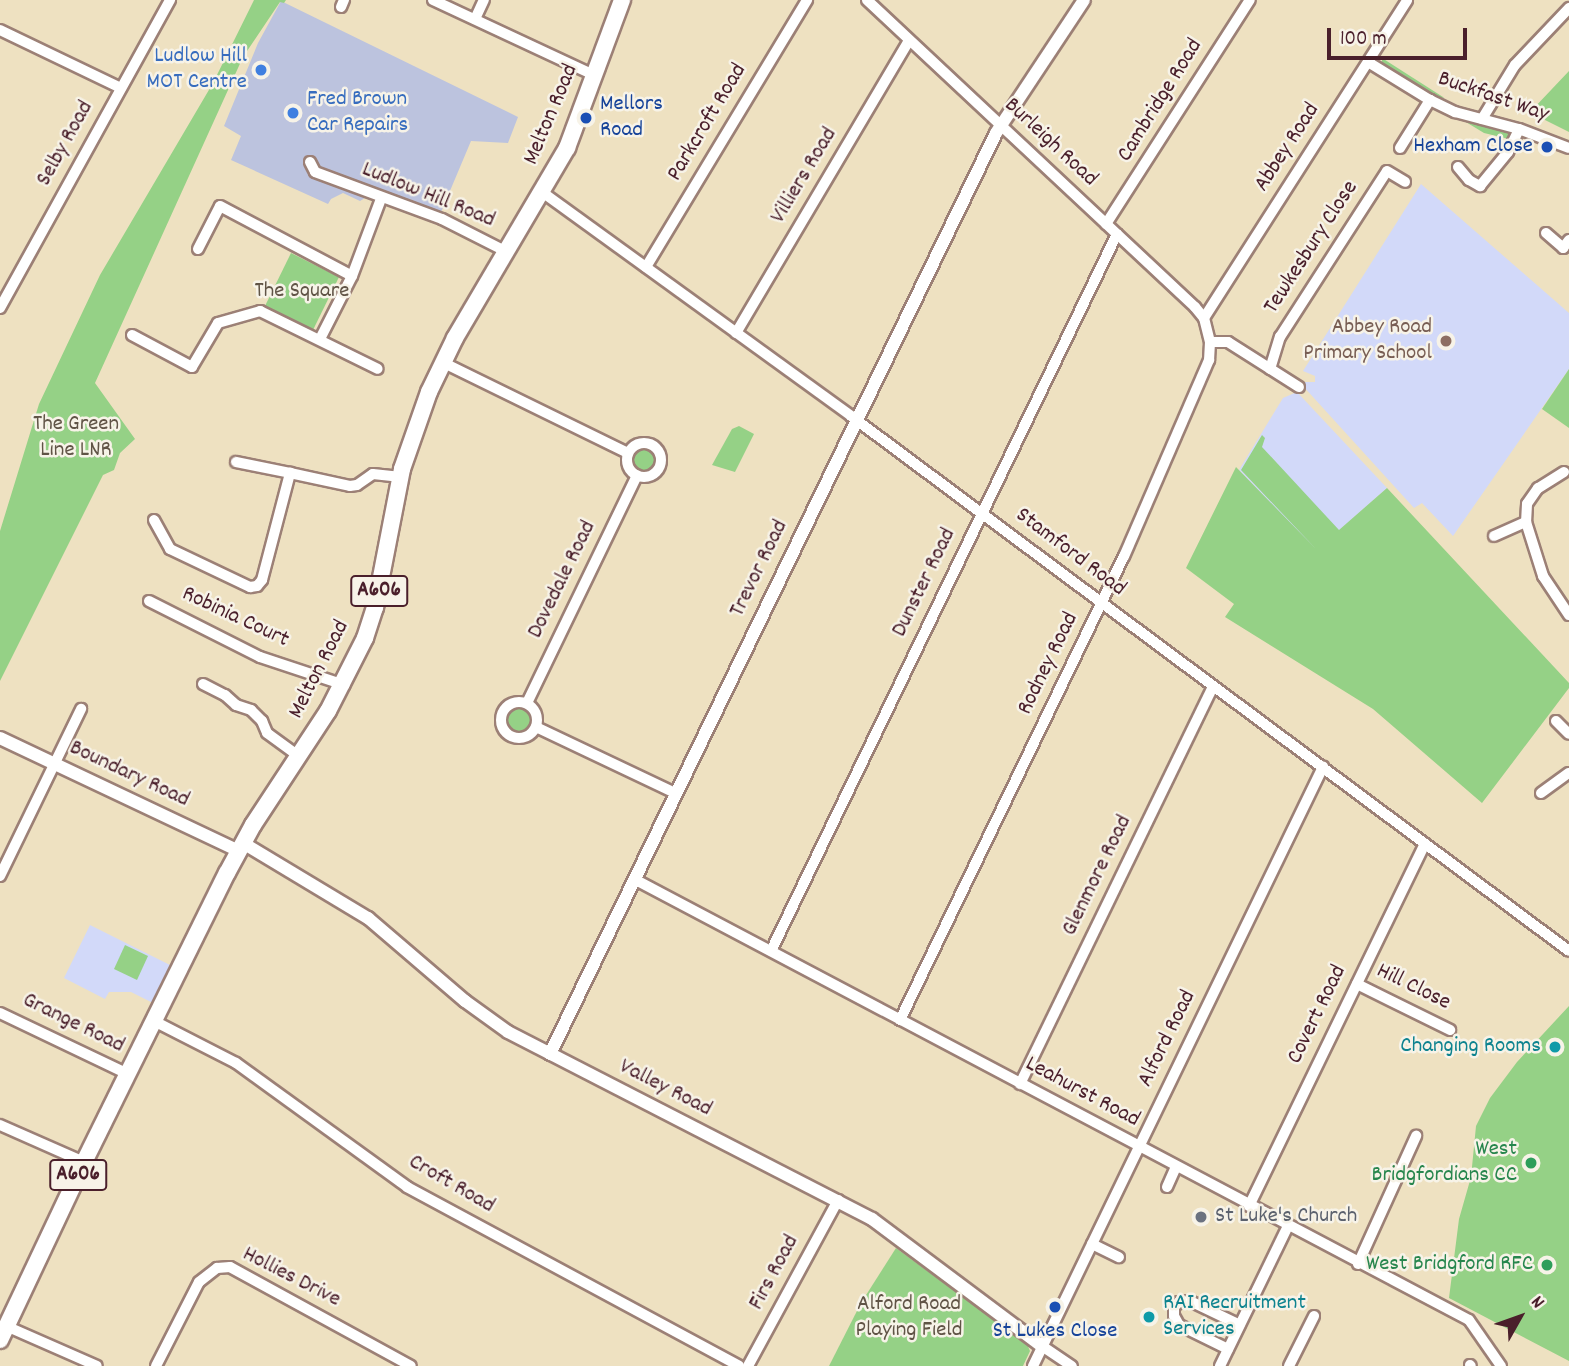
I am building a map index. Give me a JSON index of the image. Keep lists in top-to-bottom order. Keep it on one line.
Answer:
{"streets":{"main road":["Melton Road","A606"],"street":["Buckfast Way","Cambridge Road","Parkcroft Road","Burleigh Road","Selby Road","Abbey Road","Villiers Road","Ludlow Hill Road","Tewkesbury Close","Stamford Road","Trevor Road","Dovedale Road","Dunster Road","Robinia Court","Rodney Road","Boundary Road","Glenmore Road","Hill Close","Covert Road","Grange Road","Alford Road","Valley Road","Leahurst Road","Croft Road","Firs Road","Hollies Drive"]},"crossings":[["Buckfast Way","Abbey Road"],["Cambridge Road","Burleigh Road"],["Melton Road","Ludlow Hill Road"],["Melton Road","Stamford Road"],["Melton Road","Robinia Court"],["Melton Road","Boundary Road"],["Melton Road","Grange Road"],["Melton Road","Valley Road"],["Melton Road","Croft Road"],["Parkcroft Road","Stamford Road"],["Burleigh Road","Abbey Road"],["Burleigh Road","Villiers Road"],["Burleigh Road","Trevor Road"],["Burleigh Road","Dunster Road"],["Burleigh Road","Rodney Road"],["Abbey Road","Rodney Road"],["Villiers Road","Stamford Road"],["Stamford Road","Trevor Road"],["Stamford Road","Dunster Road"],["Stamford Road","Rodney Road"],["Stamford Road","Glenmore Road"],["Stamford Road","Covert Road"],["Stamford Road","Alford Road"],["Trevor Road","Valley Road"],["Trevor Road","Leahurst Road"],["Dunster Road","Leahurst Road"],["Rodney Road","Leahurst Road"],["Boundary Road","Valley Road"],["Glenmore Road","Leahurst Road"],["Hill Close","Covert Road"],["Covert Road","Leahurst Road"],["Alford Road","Valley Road"],["Alford Road","Leahurst Road"],["Valley Road","Firs Road"]],"parks":["The Square","The Green Line LNR","Alford Road Playing Field"],"places":["Ludlow Hill MOT Centre","Fred Brown Car Repairs","Mellors Road","Hexham Close","Abbey Road Primary School","Changing Rooms","West Bridgfordians CC","St Luke's Church","West Bridgford RFC","St Lukes Close","RAI Recruitment Services"],"scale_bar":"100 m","north":"top right"}
